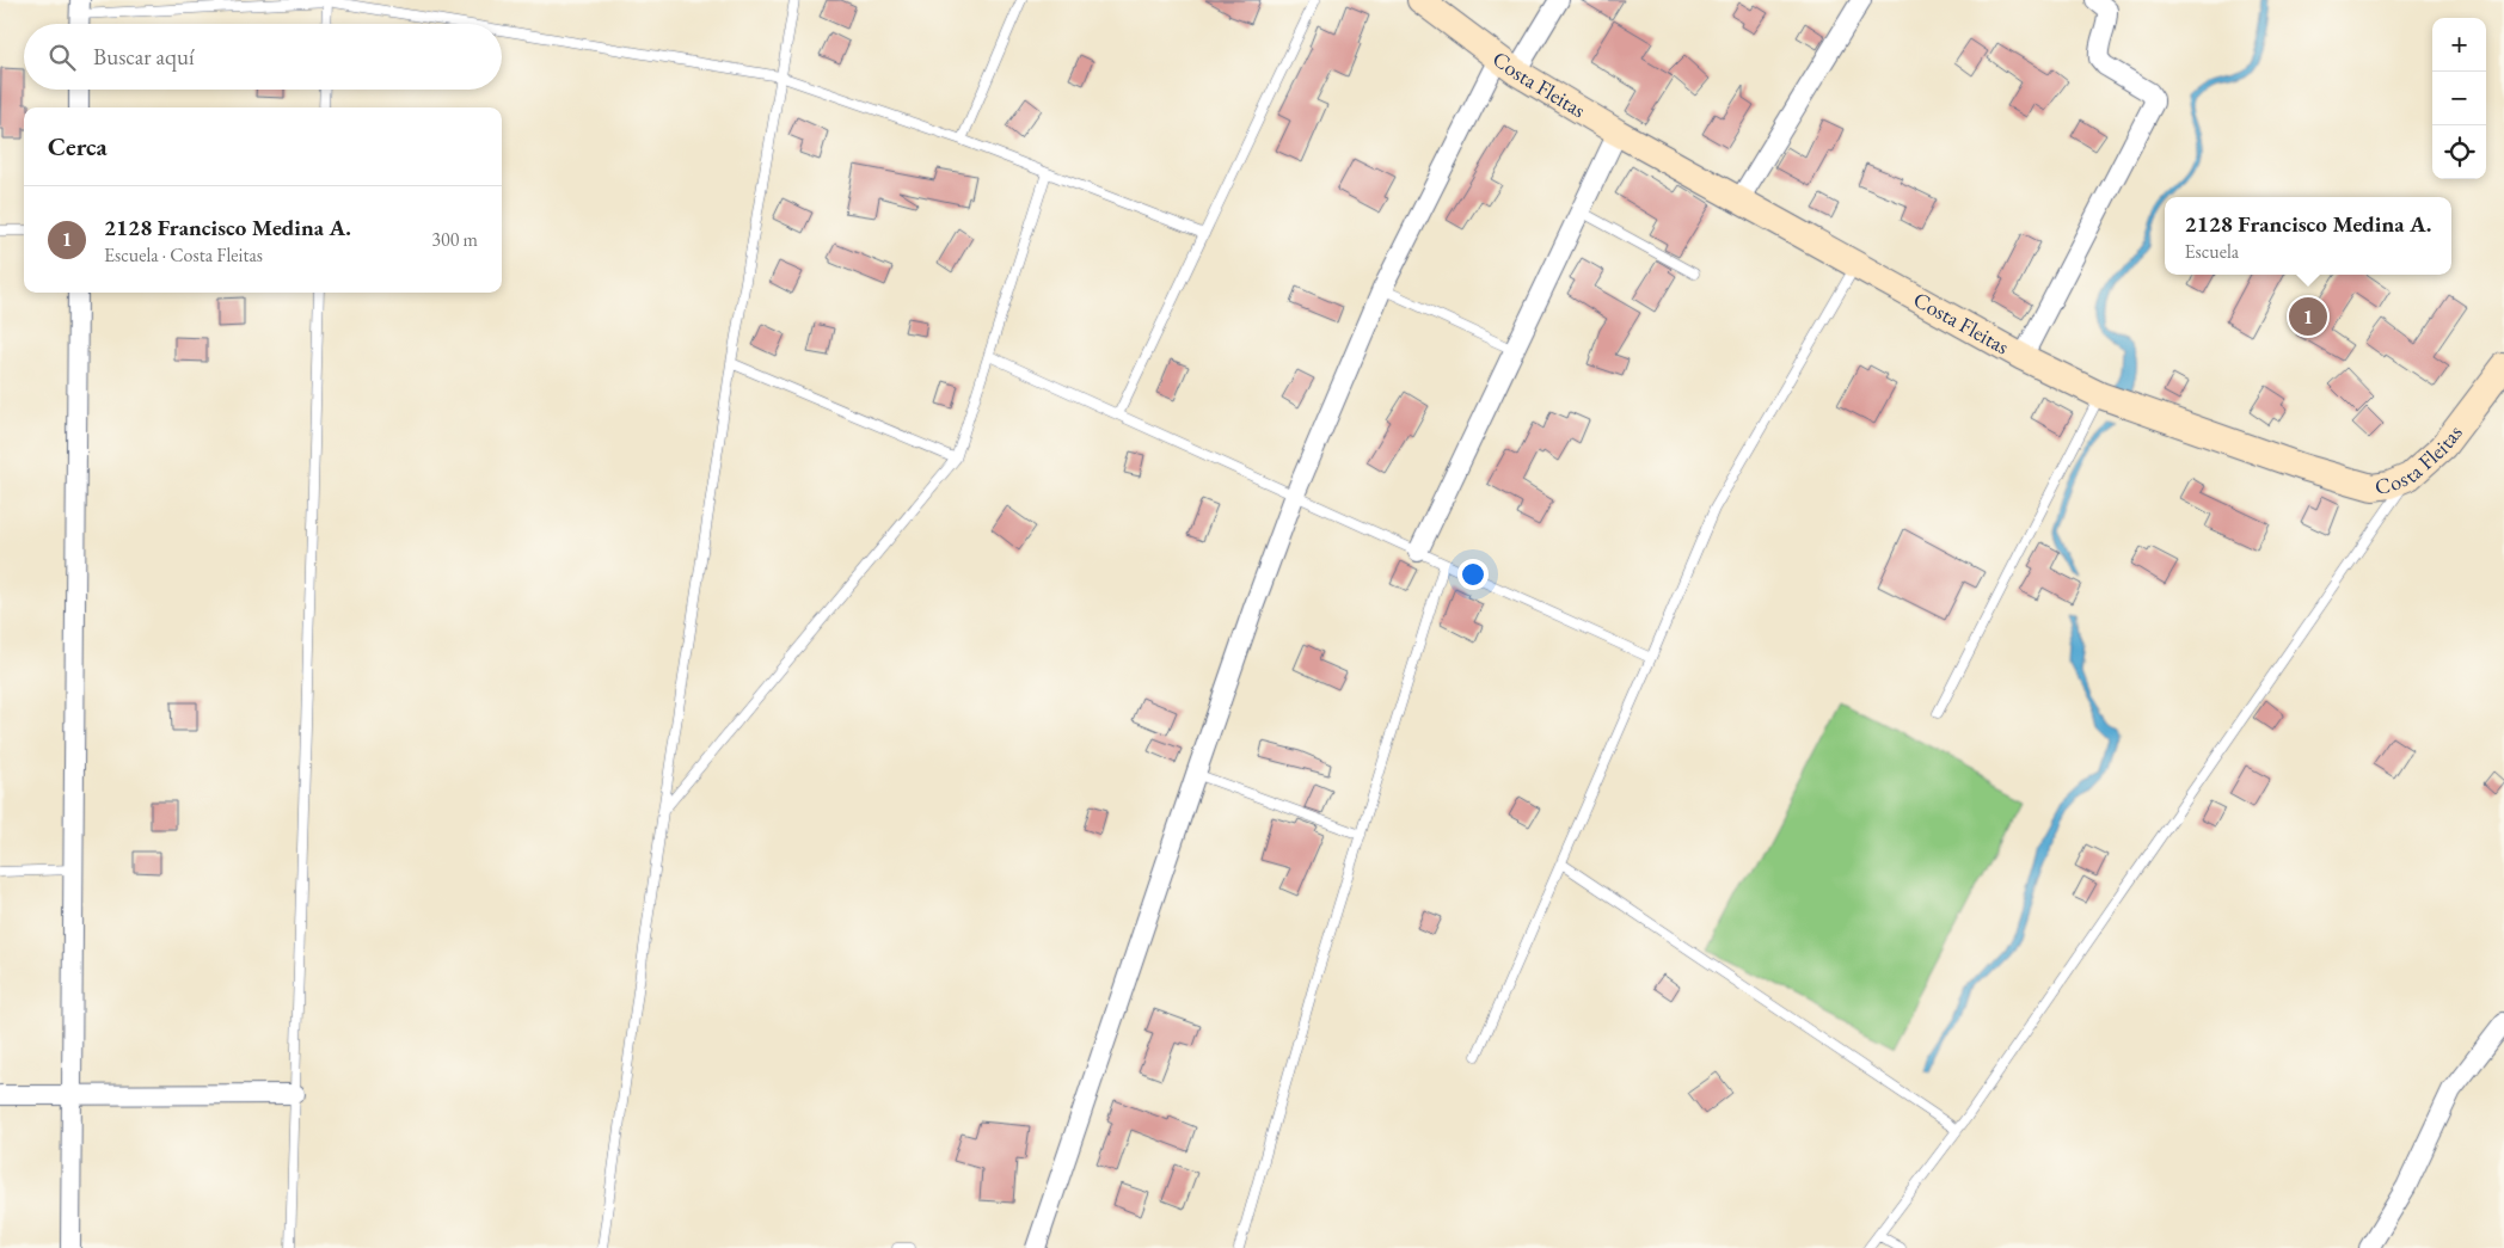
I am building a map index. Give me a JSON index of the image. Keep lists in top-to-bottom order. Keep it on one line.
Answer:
{"streets":{"main road":["Costa Fleitas"]},"page":{"map_buttons":["+","−"],"search":"Buscar aquí","heading":"Cerca","list":[{"mark":"1","name":"2128 Francisco Medina A.","note":"Escuela · Costa Fleitas","value":"300 m"}],"popup":["2128 Francisco Medina A.","Escuela"],"pins":"1"}}
